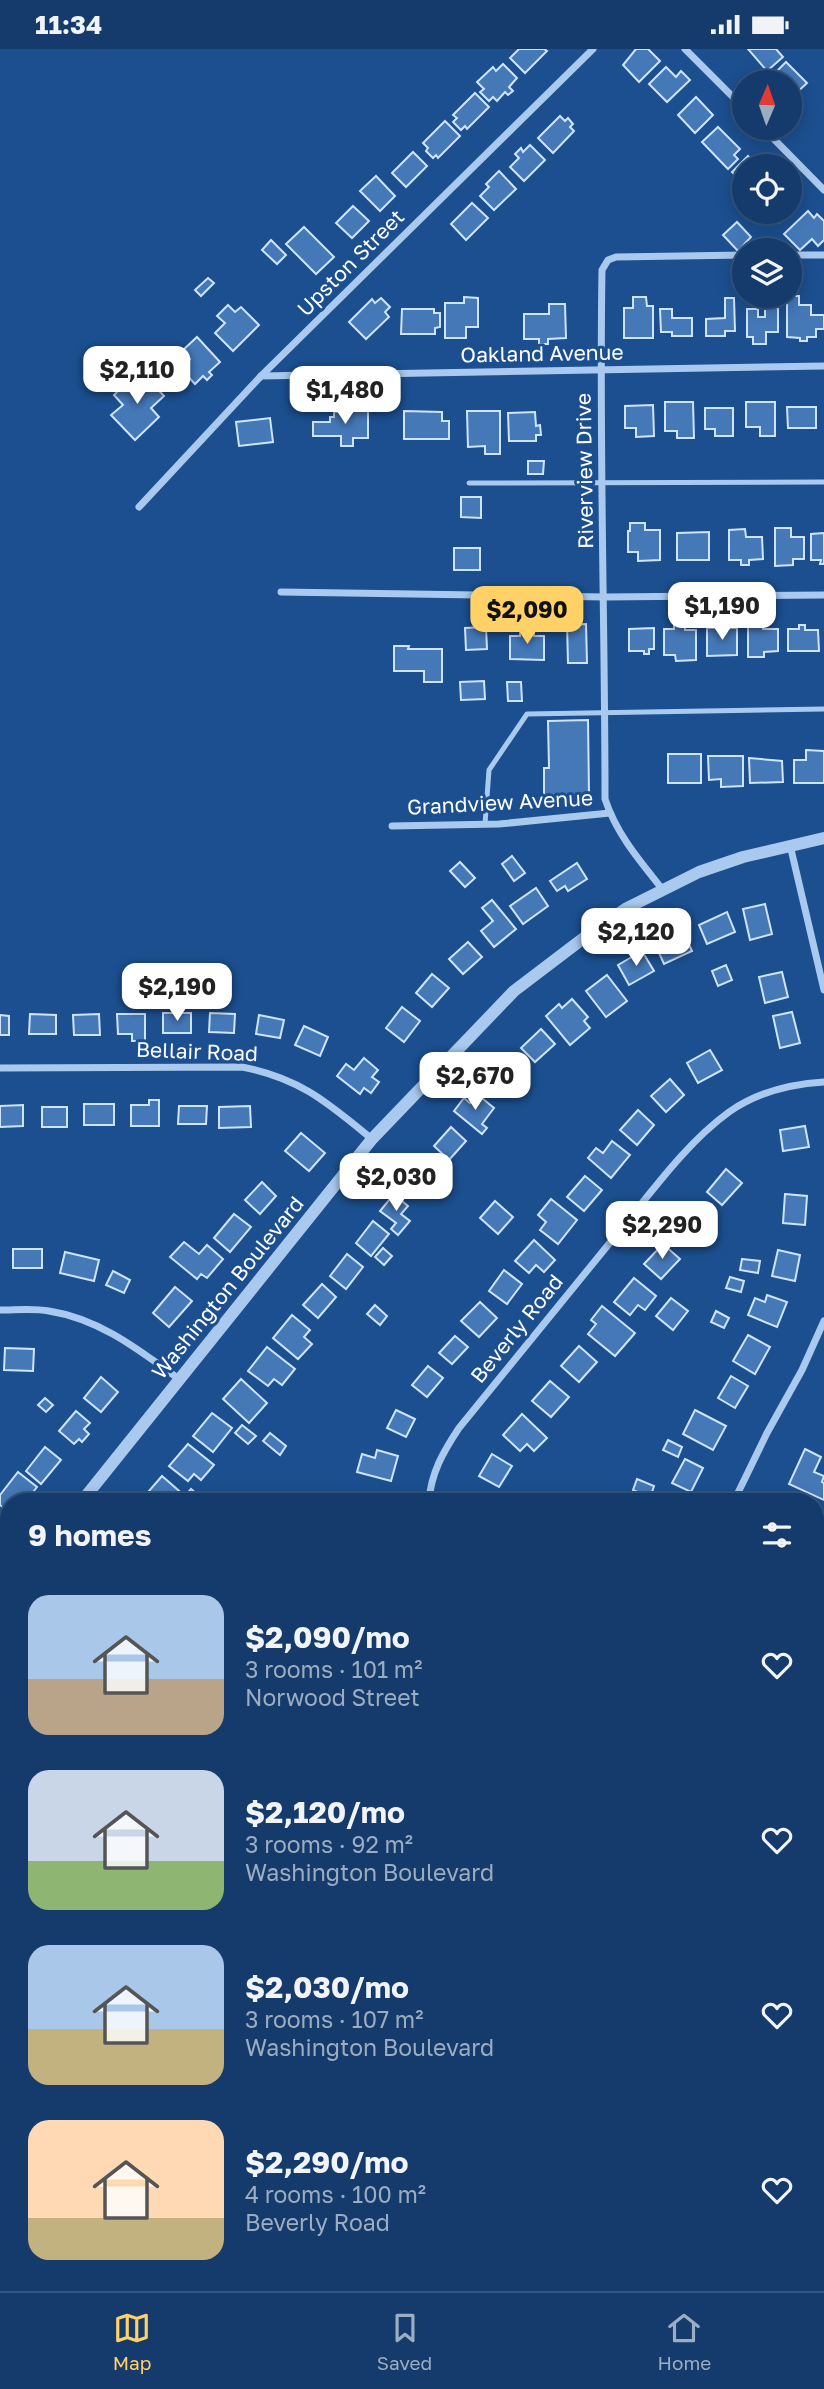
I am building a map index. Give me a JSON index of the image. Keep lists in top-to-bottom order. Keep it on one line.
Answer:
{"streets":{"street":["Upston Street","Oakland Avenue","Riverview Drive","Grandview Avenue","Bellair Road","Washington Boulevard","Beverly Road"]},"crossings":[["Upston Street","Oakland Avenue"],["Oakland Avenue","Riverview Drive"],["Riverview Drive","Grandview Avenue"],["Riverview Drive","Washington Boulevard"],["Bellair Road","Washington Boulevard"]],"north":"top","page":{"status":"11:34","price":["$2,110","$1,480","$1,190","$2,090","$2,120","$2,190","$2,670","$2,030","$2,290"],"heading":"9 homes","list":[{"name":"$2,090/mo","note":"3 rooms · 101 m² · Norwood Street"},{"name":"$2,120/mo","note":"3 rooms · 92 m² · Washington Boulevard"},{"name":"$2,030/mo","note":"3 rooms · 107 m² · Washington Boulevard"},{"name":"$2,290/mo","note":"4 rooms · 100 m² · Beverly Road"}],"tabs":["Map","Saved","Home"]}}
